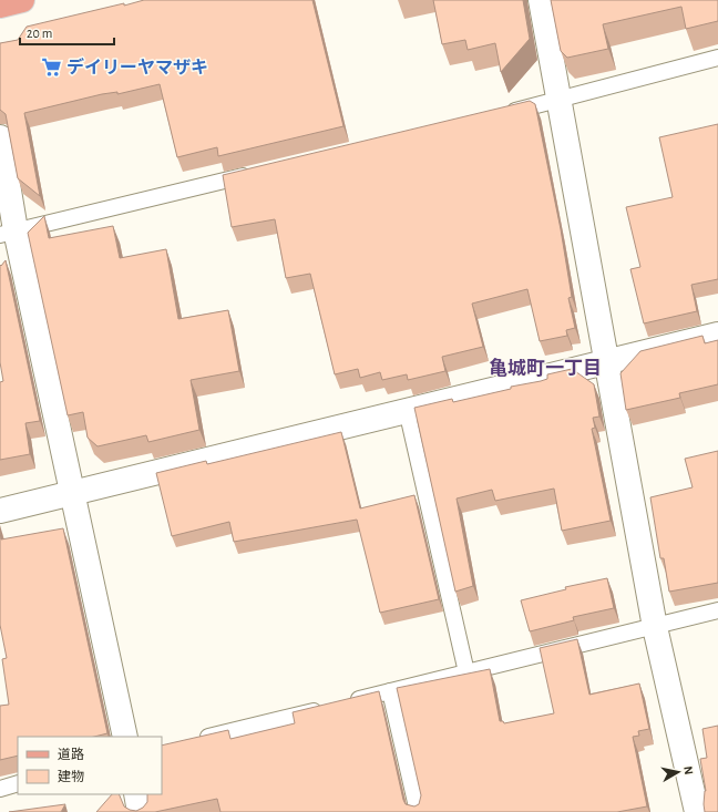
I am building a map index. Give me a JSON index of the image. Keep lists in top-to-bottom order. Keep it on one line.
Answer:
{"districts":["亀城町一丁目"],"places":{"supermarket":["デイリーヤマザキ"]},"legend":["道路","建物"],"scale_bar":"20 m","north":"right"}
